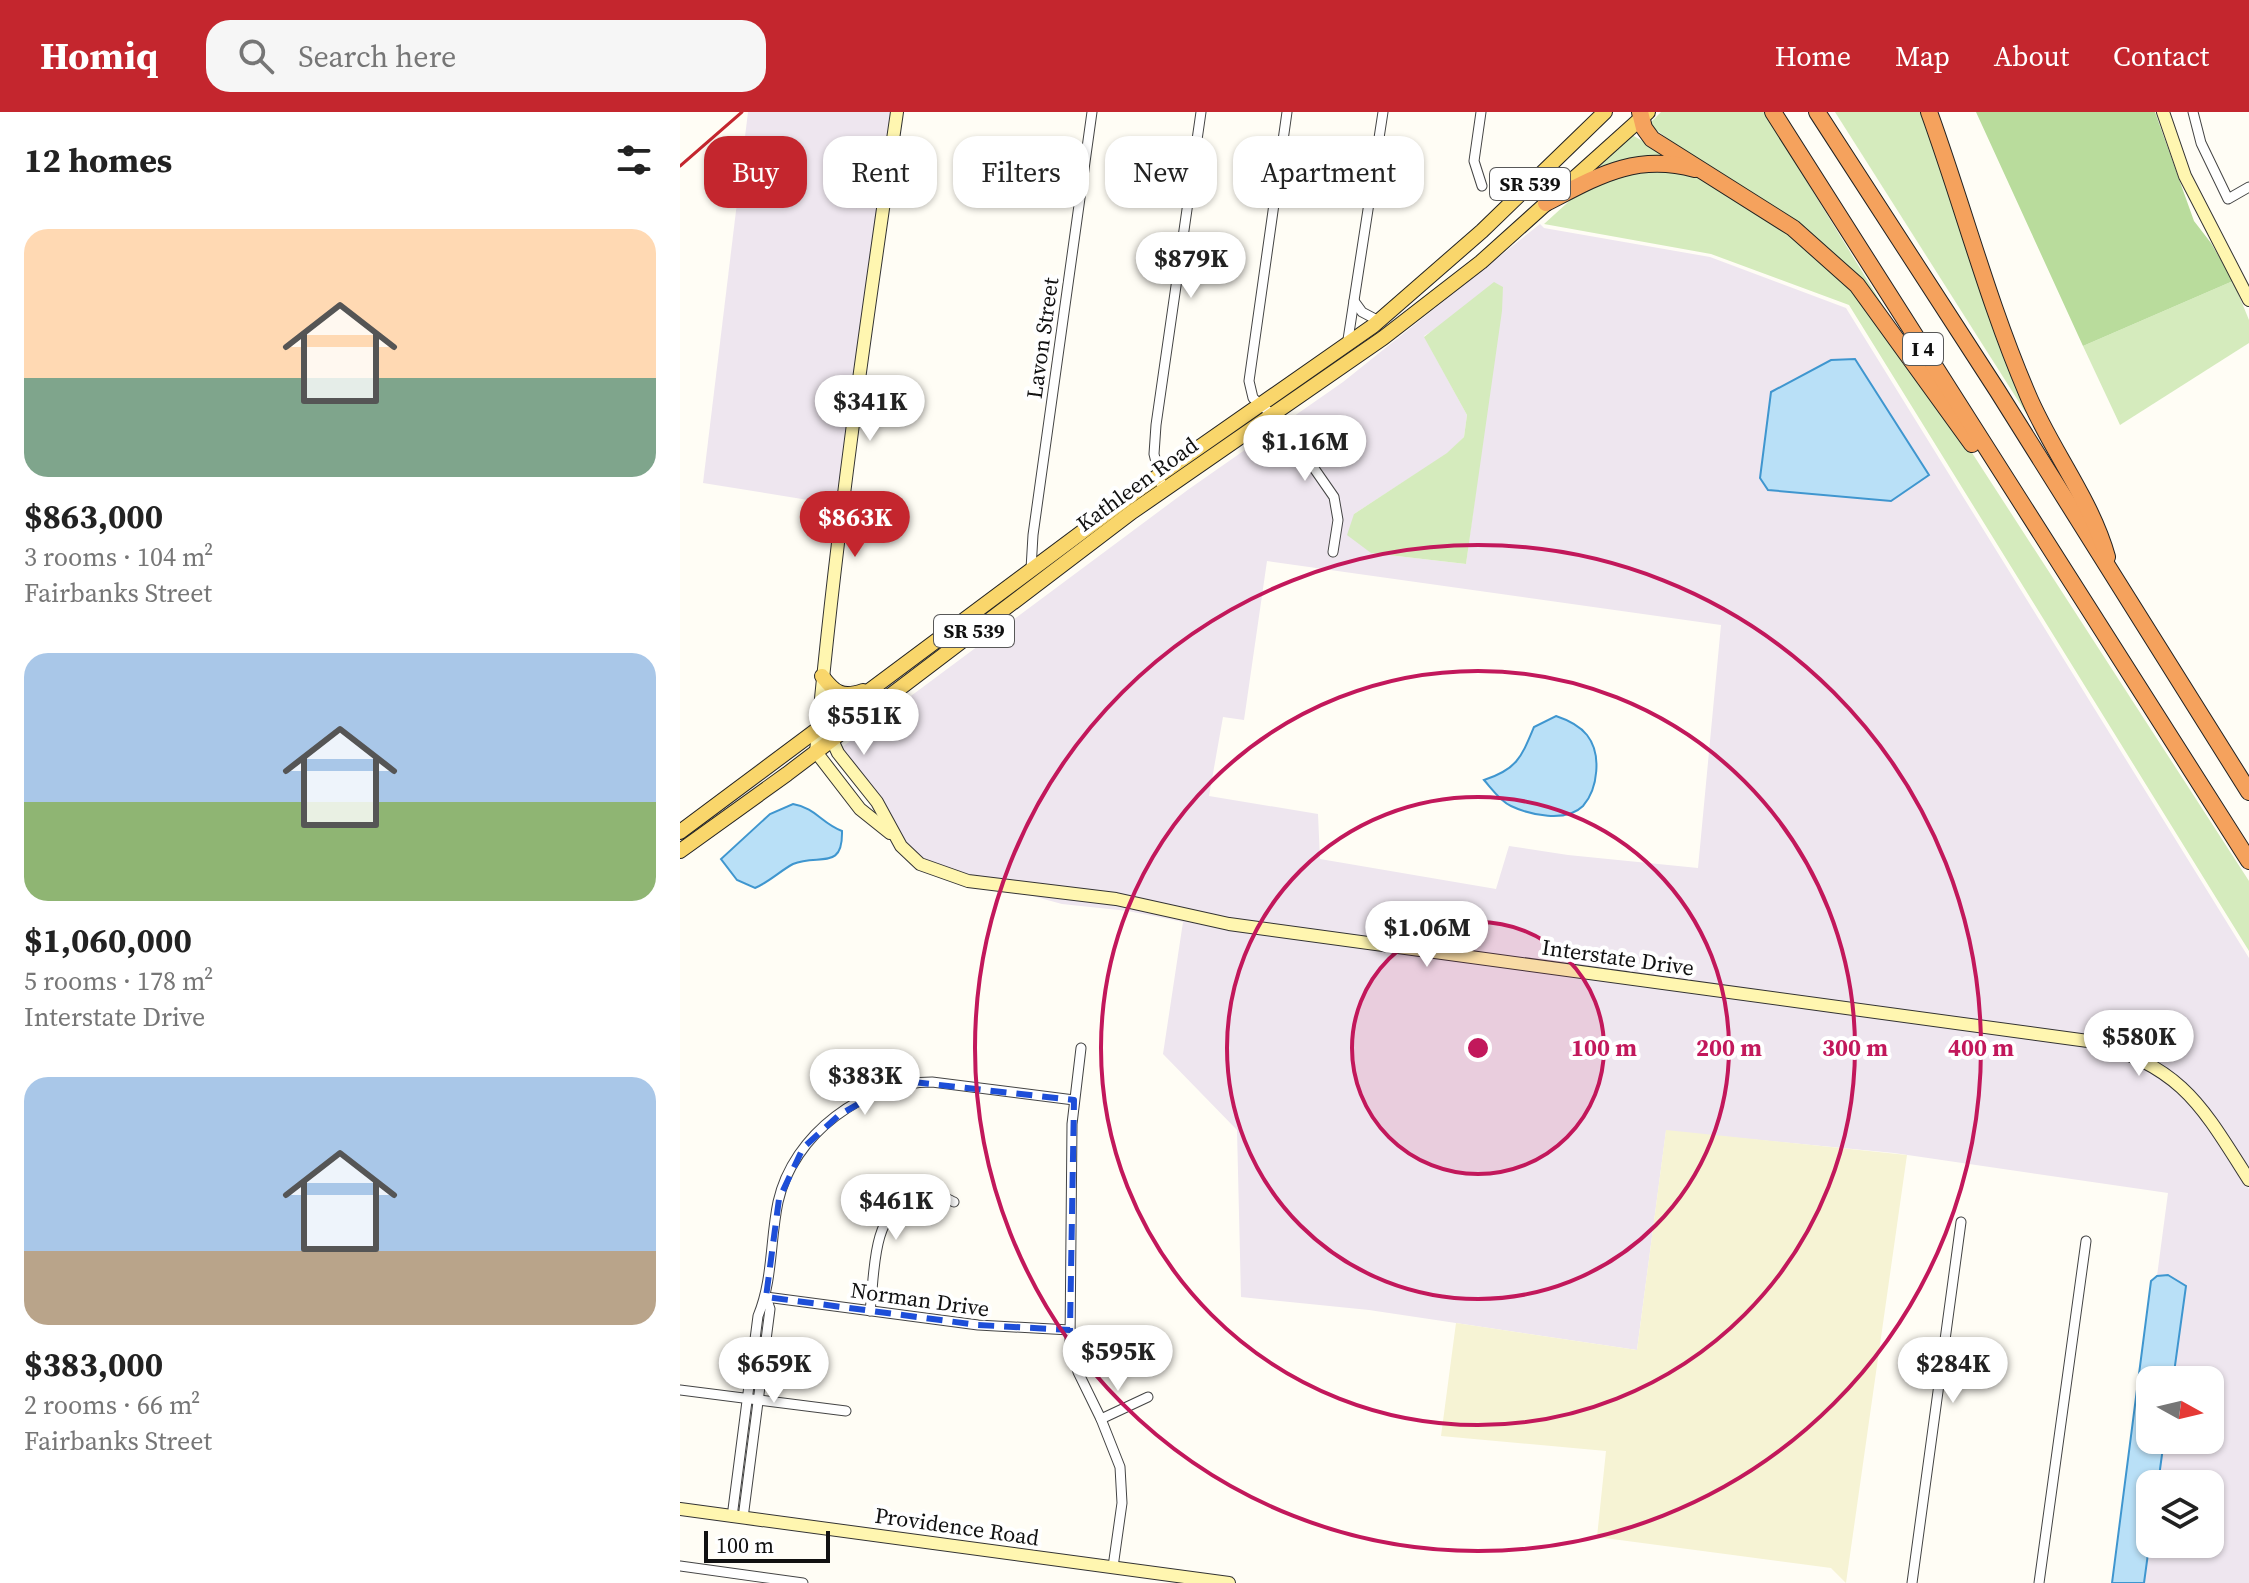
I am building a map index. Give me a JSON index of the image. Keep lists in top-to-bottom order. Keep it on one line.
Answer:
{"streets":{"highway":["I 4"],"main road":["SR 539","Kathleen Road"],"street":["Lavon Street","Interstate Drive","Norman Drive","Providence Road"]},"crossings":[["Lavon Street","Kathleen Road"],["Kathleen Road","Interstate Drive"]],"scale_bar":"100 m","north":"right","page":{"header":"Homiq","search":"Search here","nav":["Home","Map","About","Contact"],"heading":"12 homes","chip":["Buy","Rent","Filters","New","Apartment"],"list":[{"name":"$863,000","note":"3 rooms · 104 m² · Fairbanks Street"},{"name":"$1,060,000","note":"5 rooms · 178 m² · Interstate Drive"},{"name":"$383,000","note":"2 rooms · 66 m² · Fairbanks Street"}],"price":["$879K","$341K","$1.16M","$863K","$551K","$1.06M","$580K","$383K","$461K","$595K","$659K","$284K"],"scale":"100 m"},"rings":["100 m","200 m","300 m","400 m"]}
